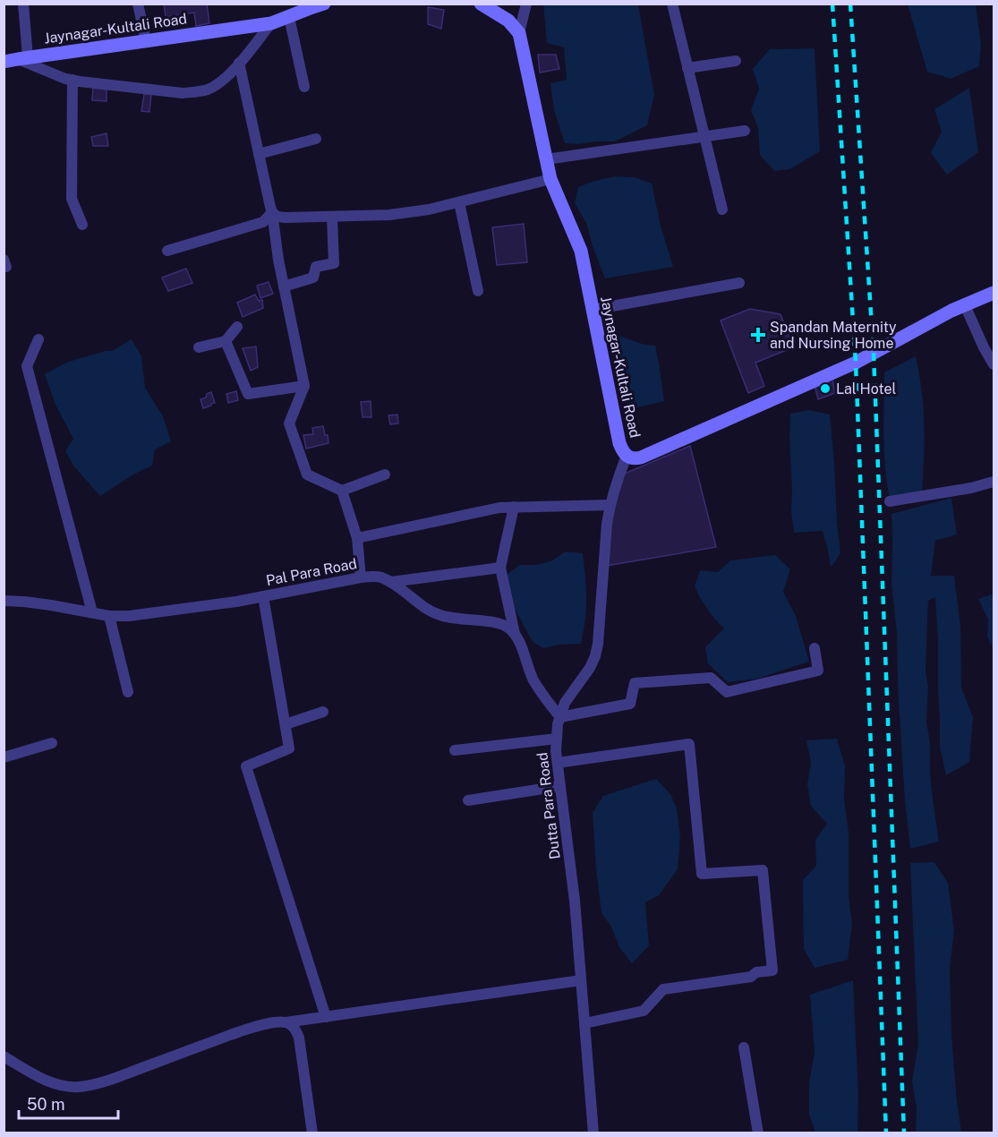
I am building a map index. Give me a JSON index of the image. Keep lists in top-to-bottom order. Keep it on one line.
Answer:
{"streets":{"main road":["Jaynagar-Kultali Road"],"street":["Pal Para Road","Dutta Para Road"]},"crossings":[["Jaynagar-Kultali Road","Dutta Para Road"]],"places":{"health":["Spandan Maternity and Nursing Home"],"other":["Lal Hotel"]},"scale_bar":"50 m"}
